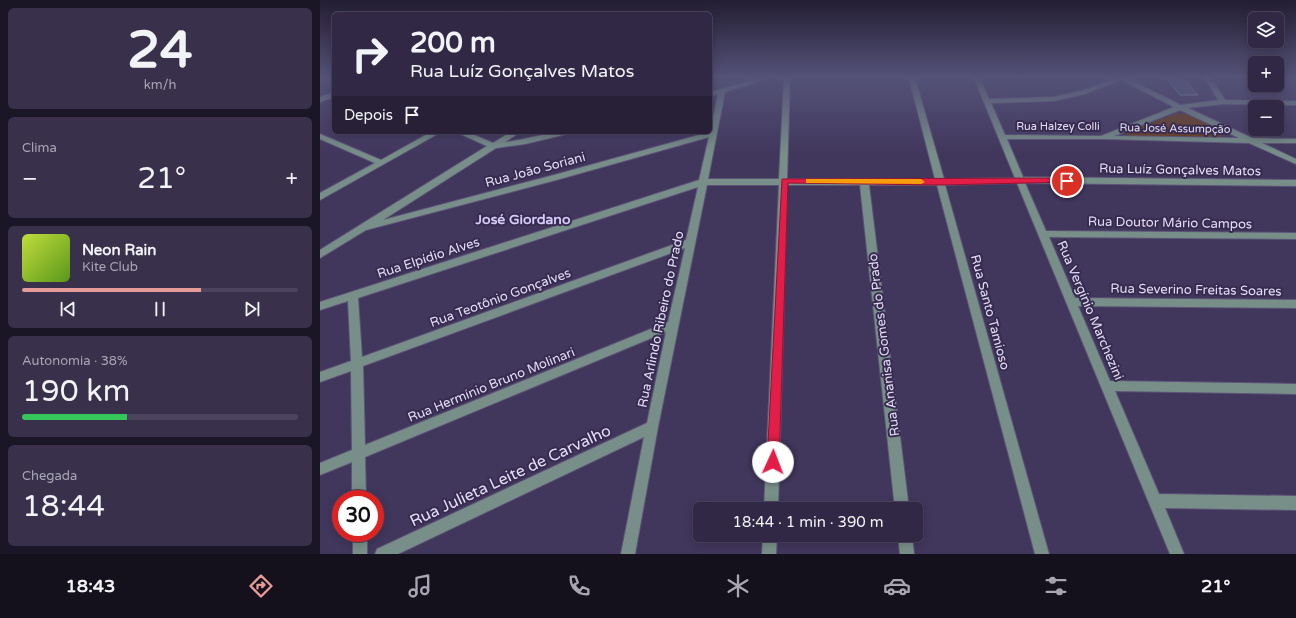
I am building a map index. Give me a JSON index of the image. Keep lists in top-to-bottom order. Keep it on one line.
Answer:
{"streets":{"street":["Rua Halzey Colli","Rua José Assumpção","Rua João Soriani","Rua Luíz Gonçalves Matos","Rua Doutor Mário Campos","Rua Elpídio Alves","Rua Severino Freitas Soares","Rua Teotônio Gonçalves","Rua Vergínio Marchezini","Rua Santo Tamioso","Rua Arlindo Ribeiro do Prado","Rua Ananisa Gomes do Prado","Rua Hermínio Bruno Molinari","Rua Julieta Leite de Carvalho"]},"crossings":[["Rua Halzey Colli","Rua José Assumpção"],["Rua Halzey Colli","Rua Vergínio Marchezini"],["Rua Luíz Gonçalves Matos","Rua Elpídio Alves"],["Rua Luíz Gonçalves Matos","Rua Vergínio Marchezini"],["Rua Luíz Gonçalves Matos","Rua Santo Tamioso"],["Rua Luíz Gonçalves Matos","Rua Arlindo Ribeiro do Prado"],["Rua Luíz Gonçalves Matos","Rua Ananisa Gomes do Prado"],["Rua Doutor Mário Campos","Rua Vergínio Marchezini"],["Rua Elpídio Alves","Rua Arlindo Ribeiro do Prado"],["Rua Severino Freitas Soares","Rua Vergínio Marchezini"],["Rua Teotônio Gonçalves","Rua Arlindo Ribeiro do Prado"],["Rua Arlindo Ribeiro do Prado","Rua Hermínio Bruno Molinari"],["Rua Arlindo Ribeiro do Prado","Rua Julieta Leite de Carvalho"]],"districts":["José Giordano"],"page":{"tile":[["24","km/h"],"Clima",["Autonomia · 38%","190 km"],["Chegada","18:44"]],"map_buttons":["+","−"],"turn":["200 m","Rua Luíz Gonçalves Matos"],"then":"Depois","heat":["−","21°","+"],"song":["Neon Rain","Kite Club"],"limit":"30","trip":"18:44 · 1 min · 390 m","tabs":["18:43","21°"]}}
